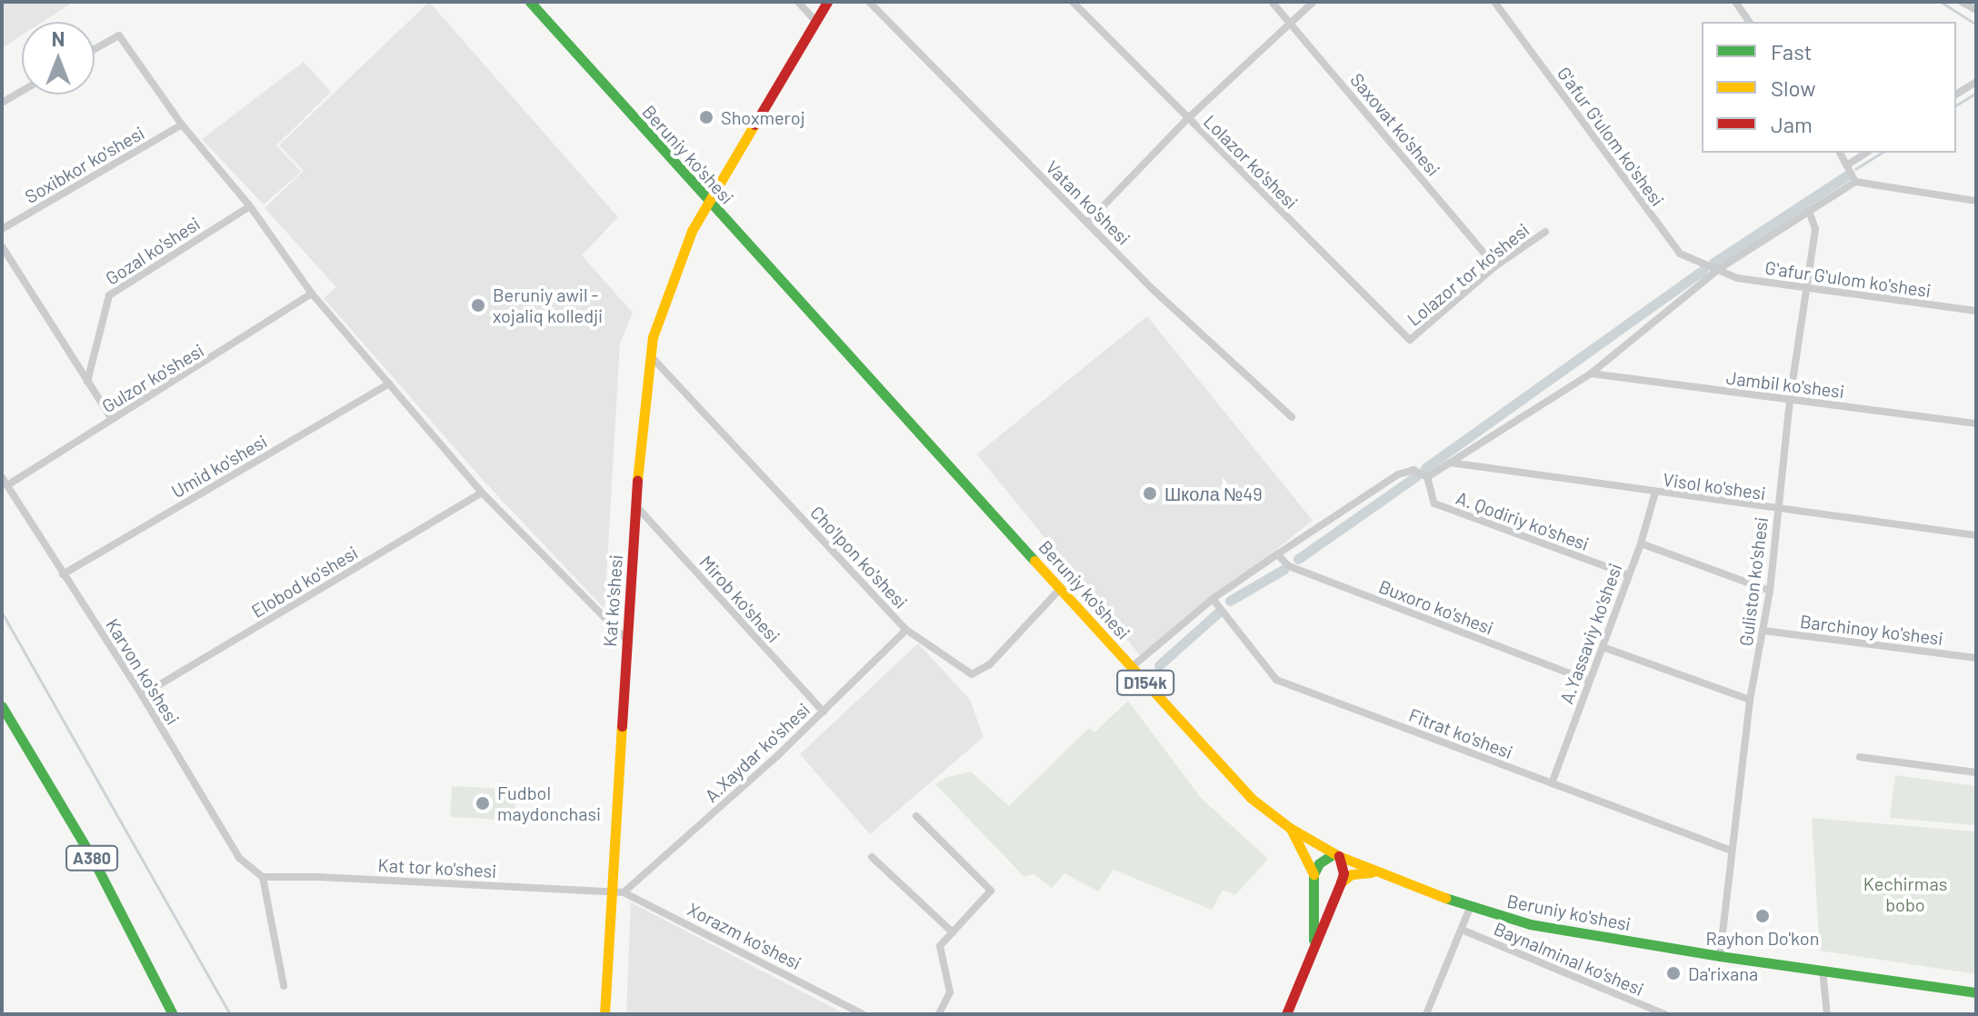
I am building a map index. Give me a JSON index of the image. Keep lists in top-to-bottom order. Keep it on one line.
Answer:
{"streets":{"main road":["Beruniy ko'shesi","Kat ko'shesi","D154k","A380"],"street":["Saxovat ko'shesi","G'afur G'ulom ko'shesi","Lolazor ko'shesi","Soxibkor ko'shesi","Vatan ko'shesi","Gozal ko'shesi","Lolazor tor ko'shesi","Gʻafur Gʻulom ko'shesi","Gulzor ko'shesi","Jambil ko'shesi","Umid ko'shesi","Visol ko'shesi","A. Qodiriy ko'shesi","Cho'lpon ko'shesi","Elobod ko'shesi","Guliston ko'shesi","Mirob ko'shesi","Buxoro ko'shesi","Barchinoy ko'shesi","A.Yassaviy ko'shesi","Karvon ko'shesi","Fitrat ko'shesi","A.Xaydar ko'shesi","Kat tor ko'shesi","Xorazm ko'shesi","Baynalminal ko'shesi"]},"crossings":[["Saxovat ko'shesi","Lolazor tor ko'shesi"],["G'afur G'ulom ko'shesi","Gʻafur Gʻulom ko'shesi"],["Beruniy ko'shesi","Cho'lpon ko'shesi"],["Beruniy ko'shesi","Guliston ko'shesi"],["Beruniy ko'shesi","Kat ko'shesi"],["Lolazor ko'shesi","Lolazor tor ko'shesi"],["Gʻafur Gʻulom ko'shesi","Guliston ko'shesi"],["Gulzor ko'shesi","Karvon ko'shesi"],["Jambil ko'shesi","Guliston ko'shesi"],["Umid ko'shesi","Karvon ko'shesi"],["Visol ko'shesi","Guliston ko'shesi"],["Visol ko'shesi","A.Yassaviy ko'shesi"],["A. Qodiriy ko'shesi","A.Yassaviy ko'shesi"],["Cho'lpon ko'shesi","Kat ko'shesi"],["Cho'lpon ko'shesi","A.Xaydar ko'shesi"],["Elobod ko'shesi","Karvon ko'shesi"],["Guliston ko'shesi","Barchinoy ko'shesi"],["Guliston ko'shesi","Fitrat ko'shesi"],["Mirob ko'shesi","Kat ko'shesi"],["Mirob ko'shesi","A.Xaydar ko'shesi"],["Kat ko'shesi","Kat tor ko'shesi"],["Kat ko'shesi","Xorazm ko'shesi"],["Buxoro ko'shesi","A.Yassaviy ko'shesi"],["A.Yassaviy ko'shesi","Fitrat ko'shesi"],["Karvon ko'shesi","Kat tor ko'shesi"],["A.Xaydar ko'shesi","Xorazm ko'shesi"],["Kat tor ko'shesi","Xorazm ko'shesi"]],"parks":["Kechirmas bobo"],"places":["Shoxmeroj","Beruniy awil - xojaliq kolledji","Школа №49","Fudbol maydonchasi","Rayhon Do'kon","Da'rixana"],"legend":["Fast","Slow","Jam"],"north":"top"}
